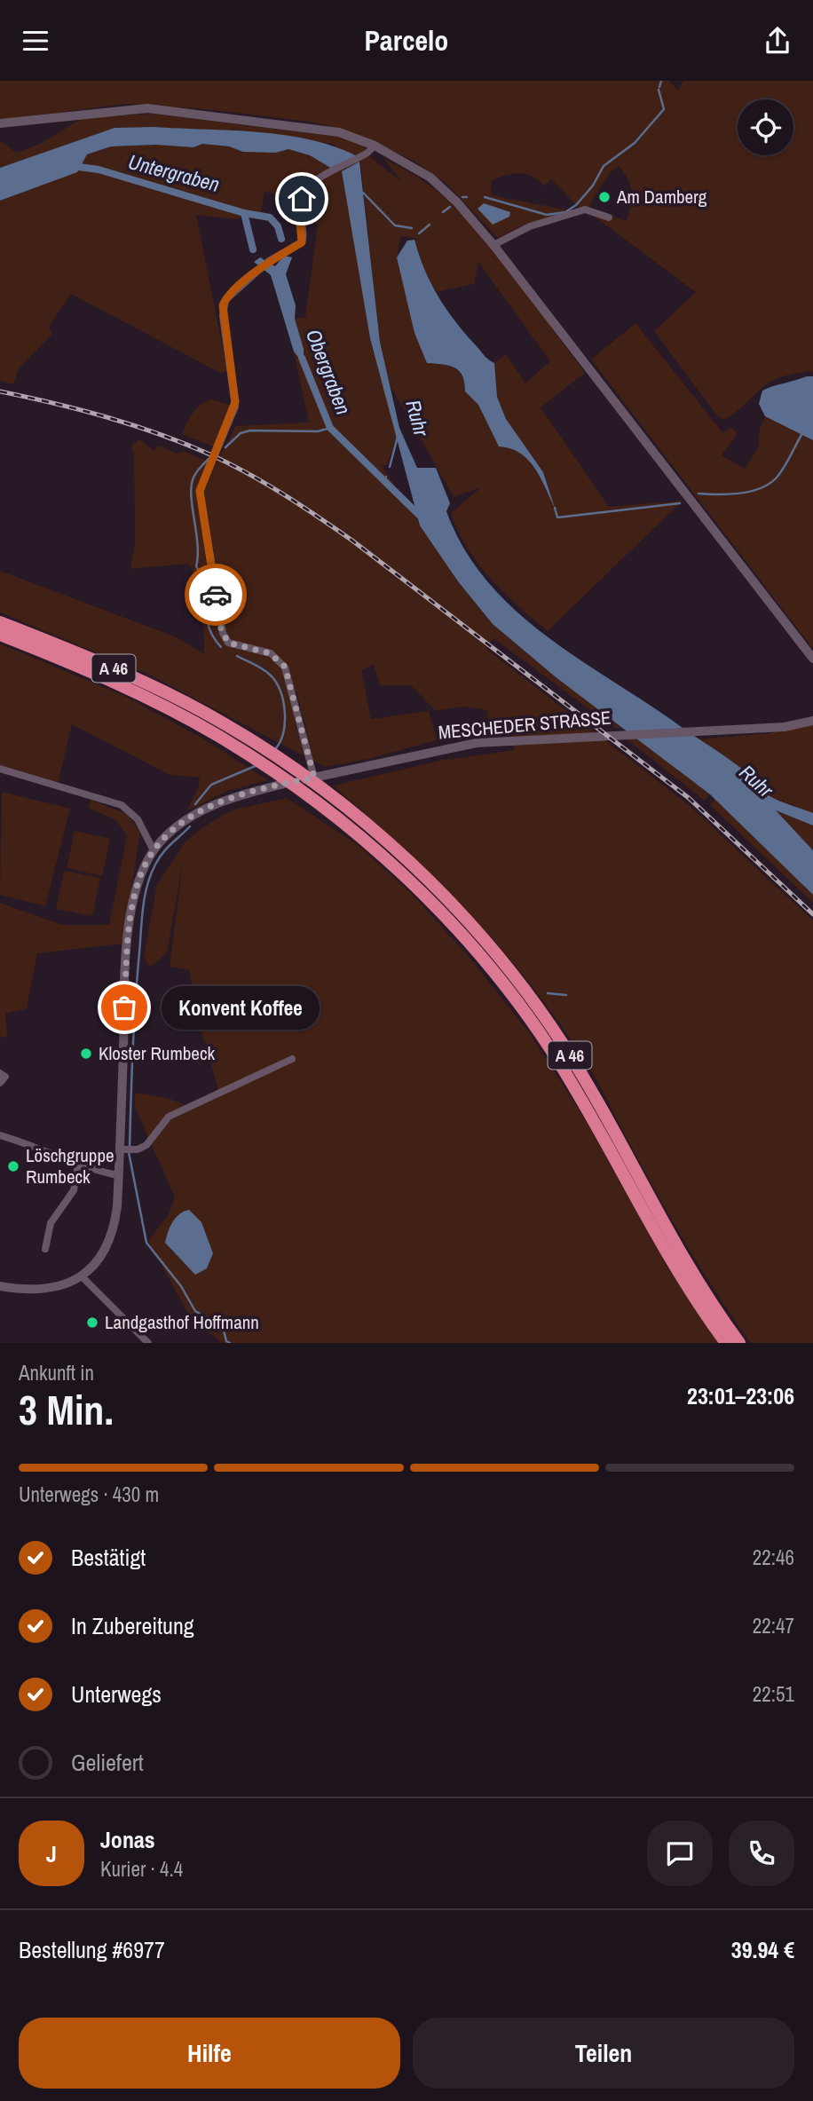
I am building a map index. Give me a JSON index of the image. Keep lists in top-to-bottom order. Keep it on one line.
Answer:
{"streets":{"highway":["A 46"],"street":["MESCHEDER STRASSE"]},"water":["Untergraben","Obergraben","Ruhr"],"places":["Am Damberg","Konvent Koffee","Kloster Rumbeck","Löschgruppe Rumbeck","Landgasthof Hoffmann"],"page":{"header":"Parcelo","bubble":"Konvent Koffee","heading":["3 Min.","Ankunft in","23:01–23:06"],"panel":["Jonas","Kurier · 4.4","Bestellung #6977","39.94 €"],"bar":"Unterwegs · 430 m","list":[["Bestätigt","22:46"],["In Zubereitung","22:47"],["Unterwegs","22:51"],"Geliefert"],"round":"J","buttons":["Hilfe","Teilen"]}}
